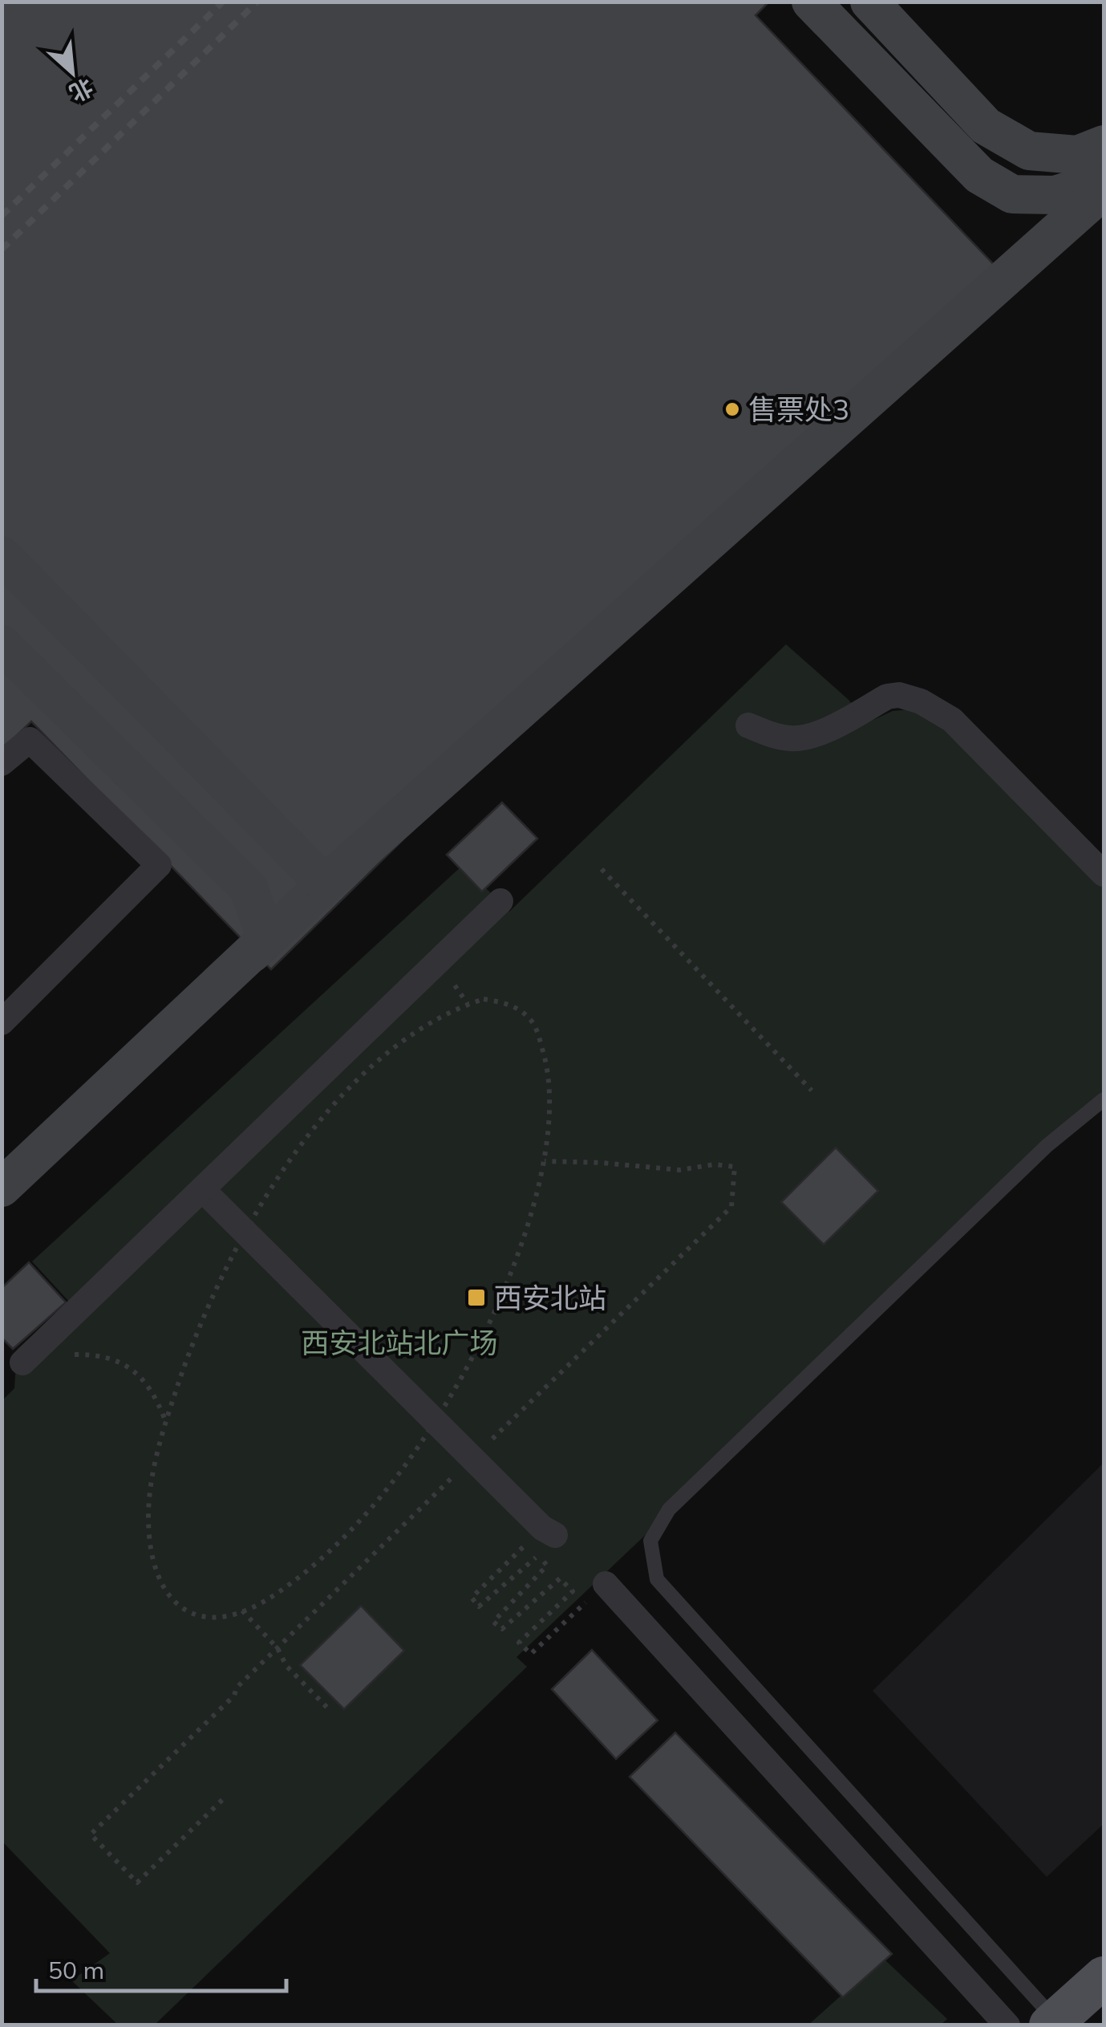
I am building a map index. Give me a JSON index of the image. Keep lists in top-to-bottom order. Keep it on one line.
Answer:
{"parks":["西安北站北广场"],"places":{"other":["售票处3"],"transit":["西安北站"]},"scale_bar":"50 m","north":"bottom right"}
